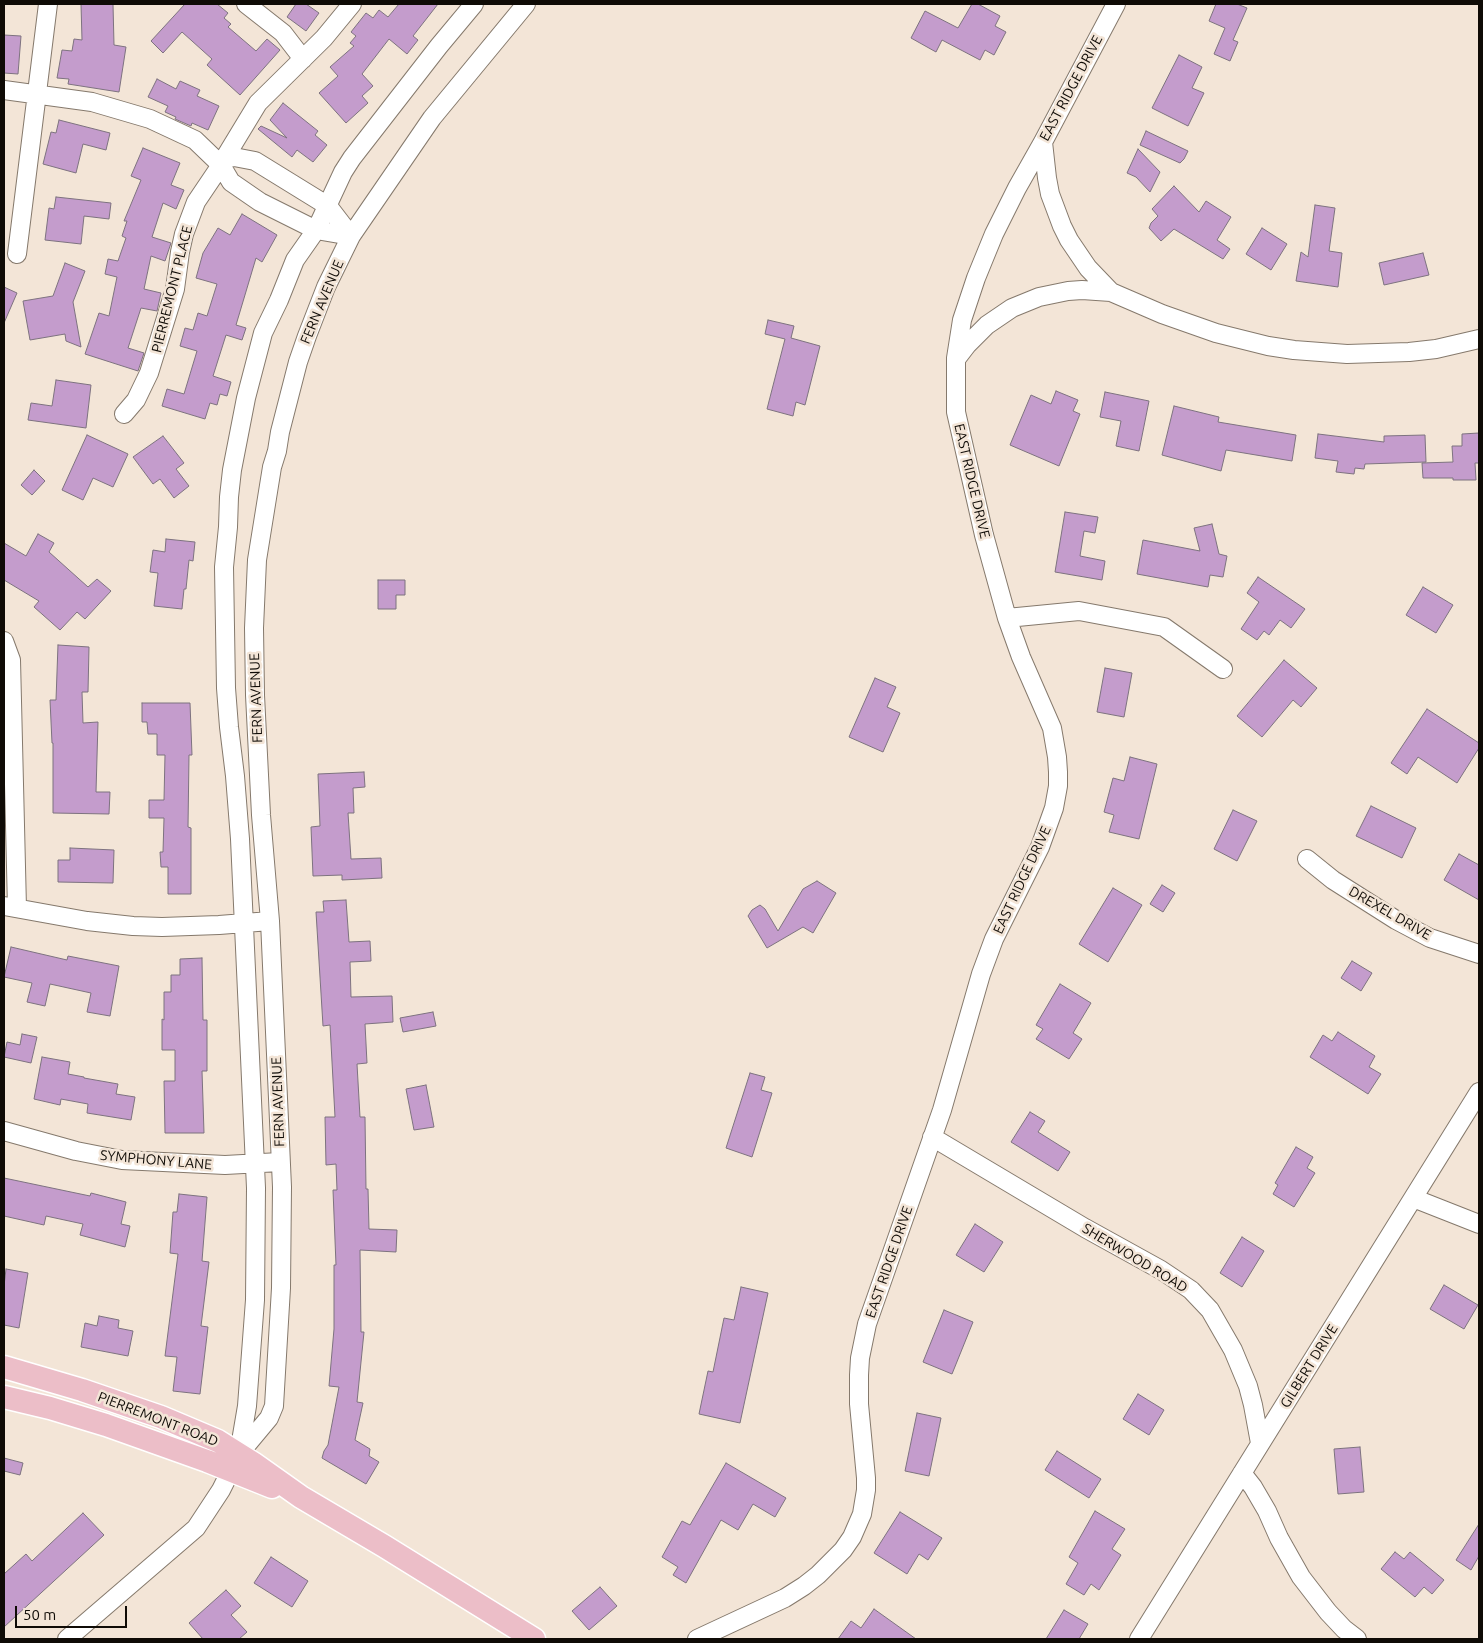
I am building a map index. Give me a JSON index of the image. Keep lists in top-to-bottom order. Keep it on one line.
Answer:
{"streets":{"main road":["PIERREMONT ROAD"],"street":["EAST RIDGE DRIVE","PIERREMONT PLACE","FERN AVENUE","DREXEL DRIVE","SYMPHONY LANE","SHERWOOD ROAD","GILBERT DRIVE"]},"crossings":[["EAST RIDGE DRIVE","SHERWOOD ROAD"],["FERN AVENUE","SYMPHONY LANE"],["FERN AVENUE","PIERREMONT ROAD"],["SHERWOOD ROAD","GILBERT DRIVE"]],"scale_bar":"50 m"}
